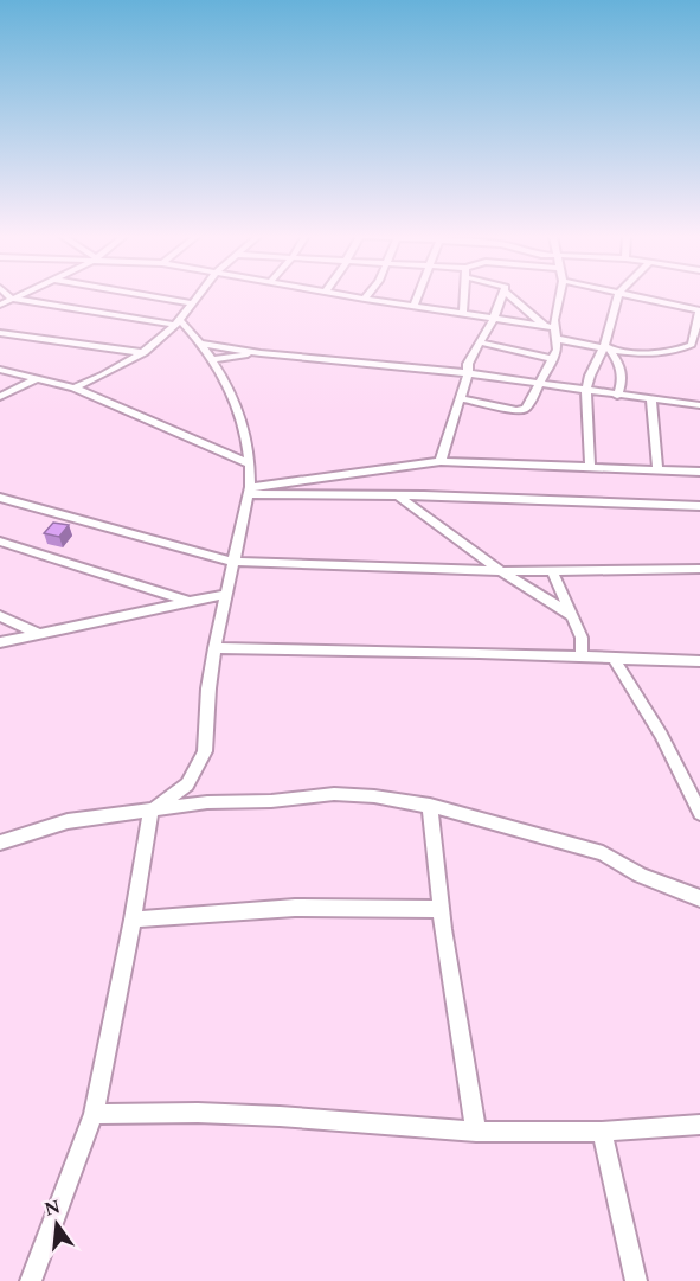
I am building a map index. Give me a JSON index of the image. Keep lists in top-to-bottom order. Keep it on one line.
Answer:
{"north":"top"}
